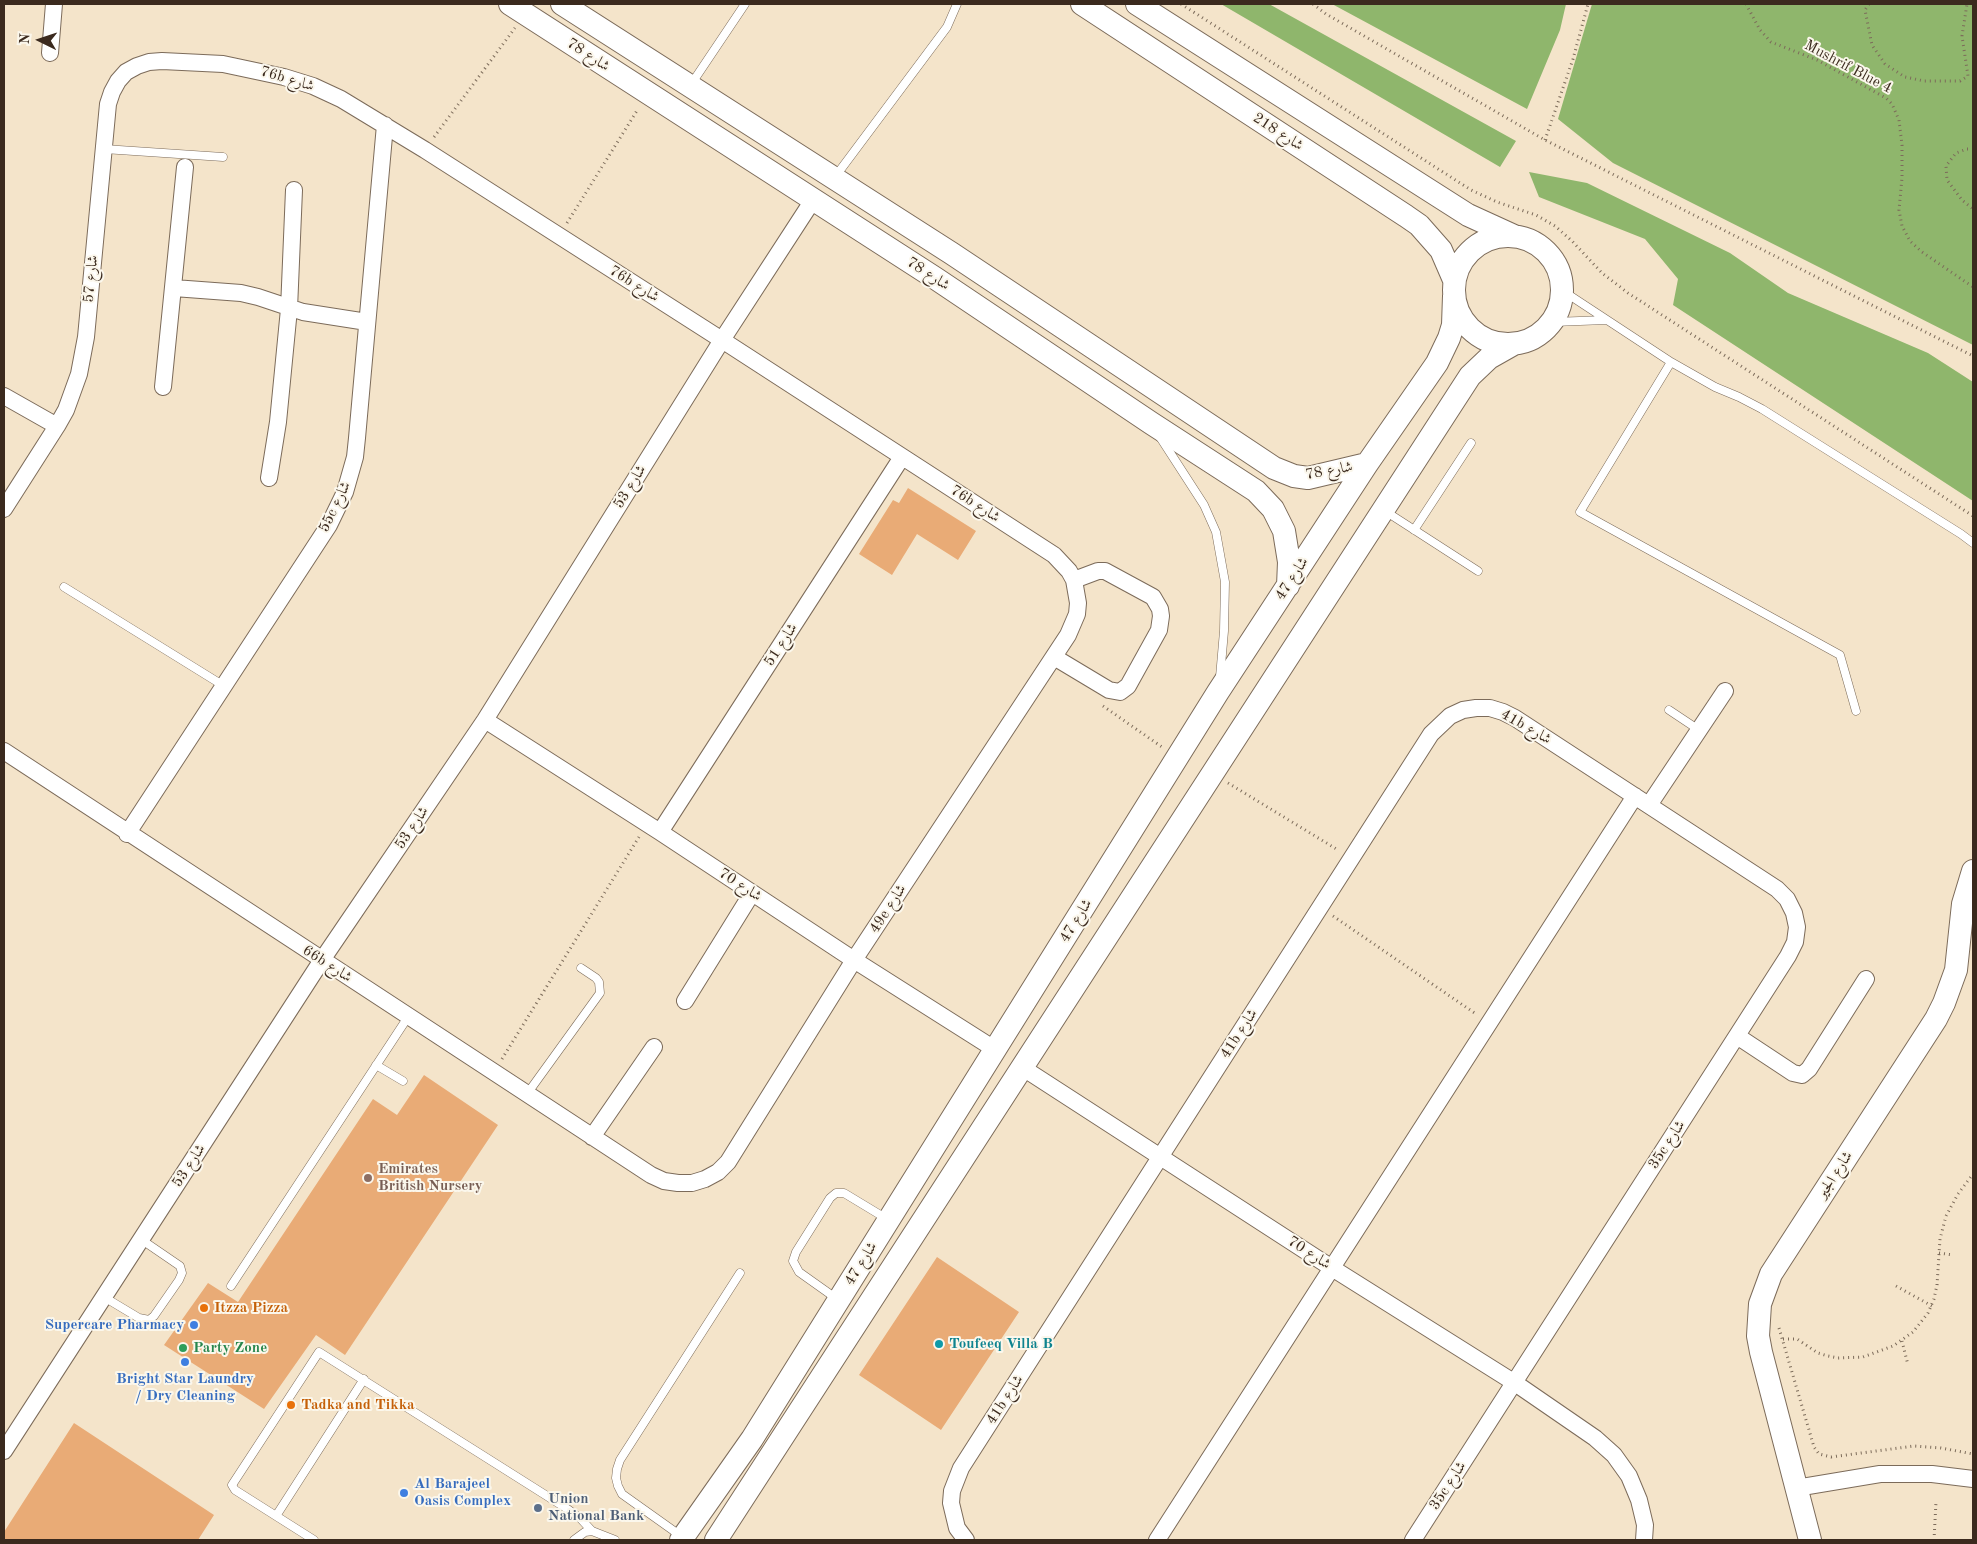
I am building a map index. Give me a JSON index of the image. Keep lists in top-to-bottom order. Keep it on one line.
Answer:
{"streets":{"street":["شارع 78","76b شارع","شارع 218","شارع 57","شارع 53","55c شارع","شارع 47","شارع 51","41b شارع","شارع 70","49e شارع","66b شارع","35c شارع","شارع الجير"],"path":["Mushrif Blue 4"]},"crossings":[["شارع 78","شارع 53"],["شارع 78","شارع 47"],["76b شارع","شارع 57"],["76b شارع","شارع 53"],["76b شارع","55c شارع"],["76b شارع","شارع 51"],["76b شارع","49e شارع"],["شارع 218","شارع 47"],["شارع 53","شارع 70"],["شارع 53","66b شارع"],["55c شارع","66b شارع"],["شارع 47","شارع 70"],["شارع 51","شارع 70"],["41b شارع","شارع 70"],["41b شارع","35c شارع"],["شارع 70","49e شارع"],["شارع 70","35c شارع"],["49e شارع","66b شارع"]],"places":["Emirates British Nursery","Itzza Pizza","Supercare Pharmacy","Toufeeq Villa B","Party Zone","Bright Star Laundry / Dry Cleaning","Tadka and Tikka","Al Barajeel Oasis Complex","Union National Bank"],"north":"left"}
